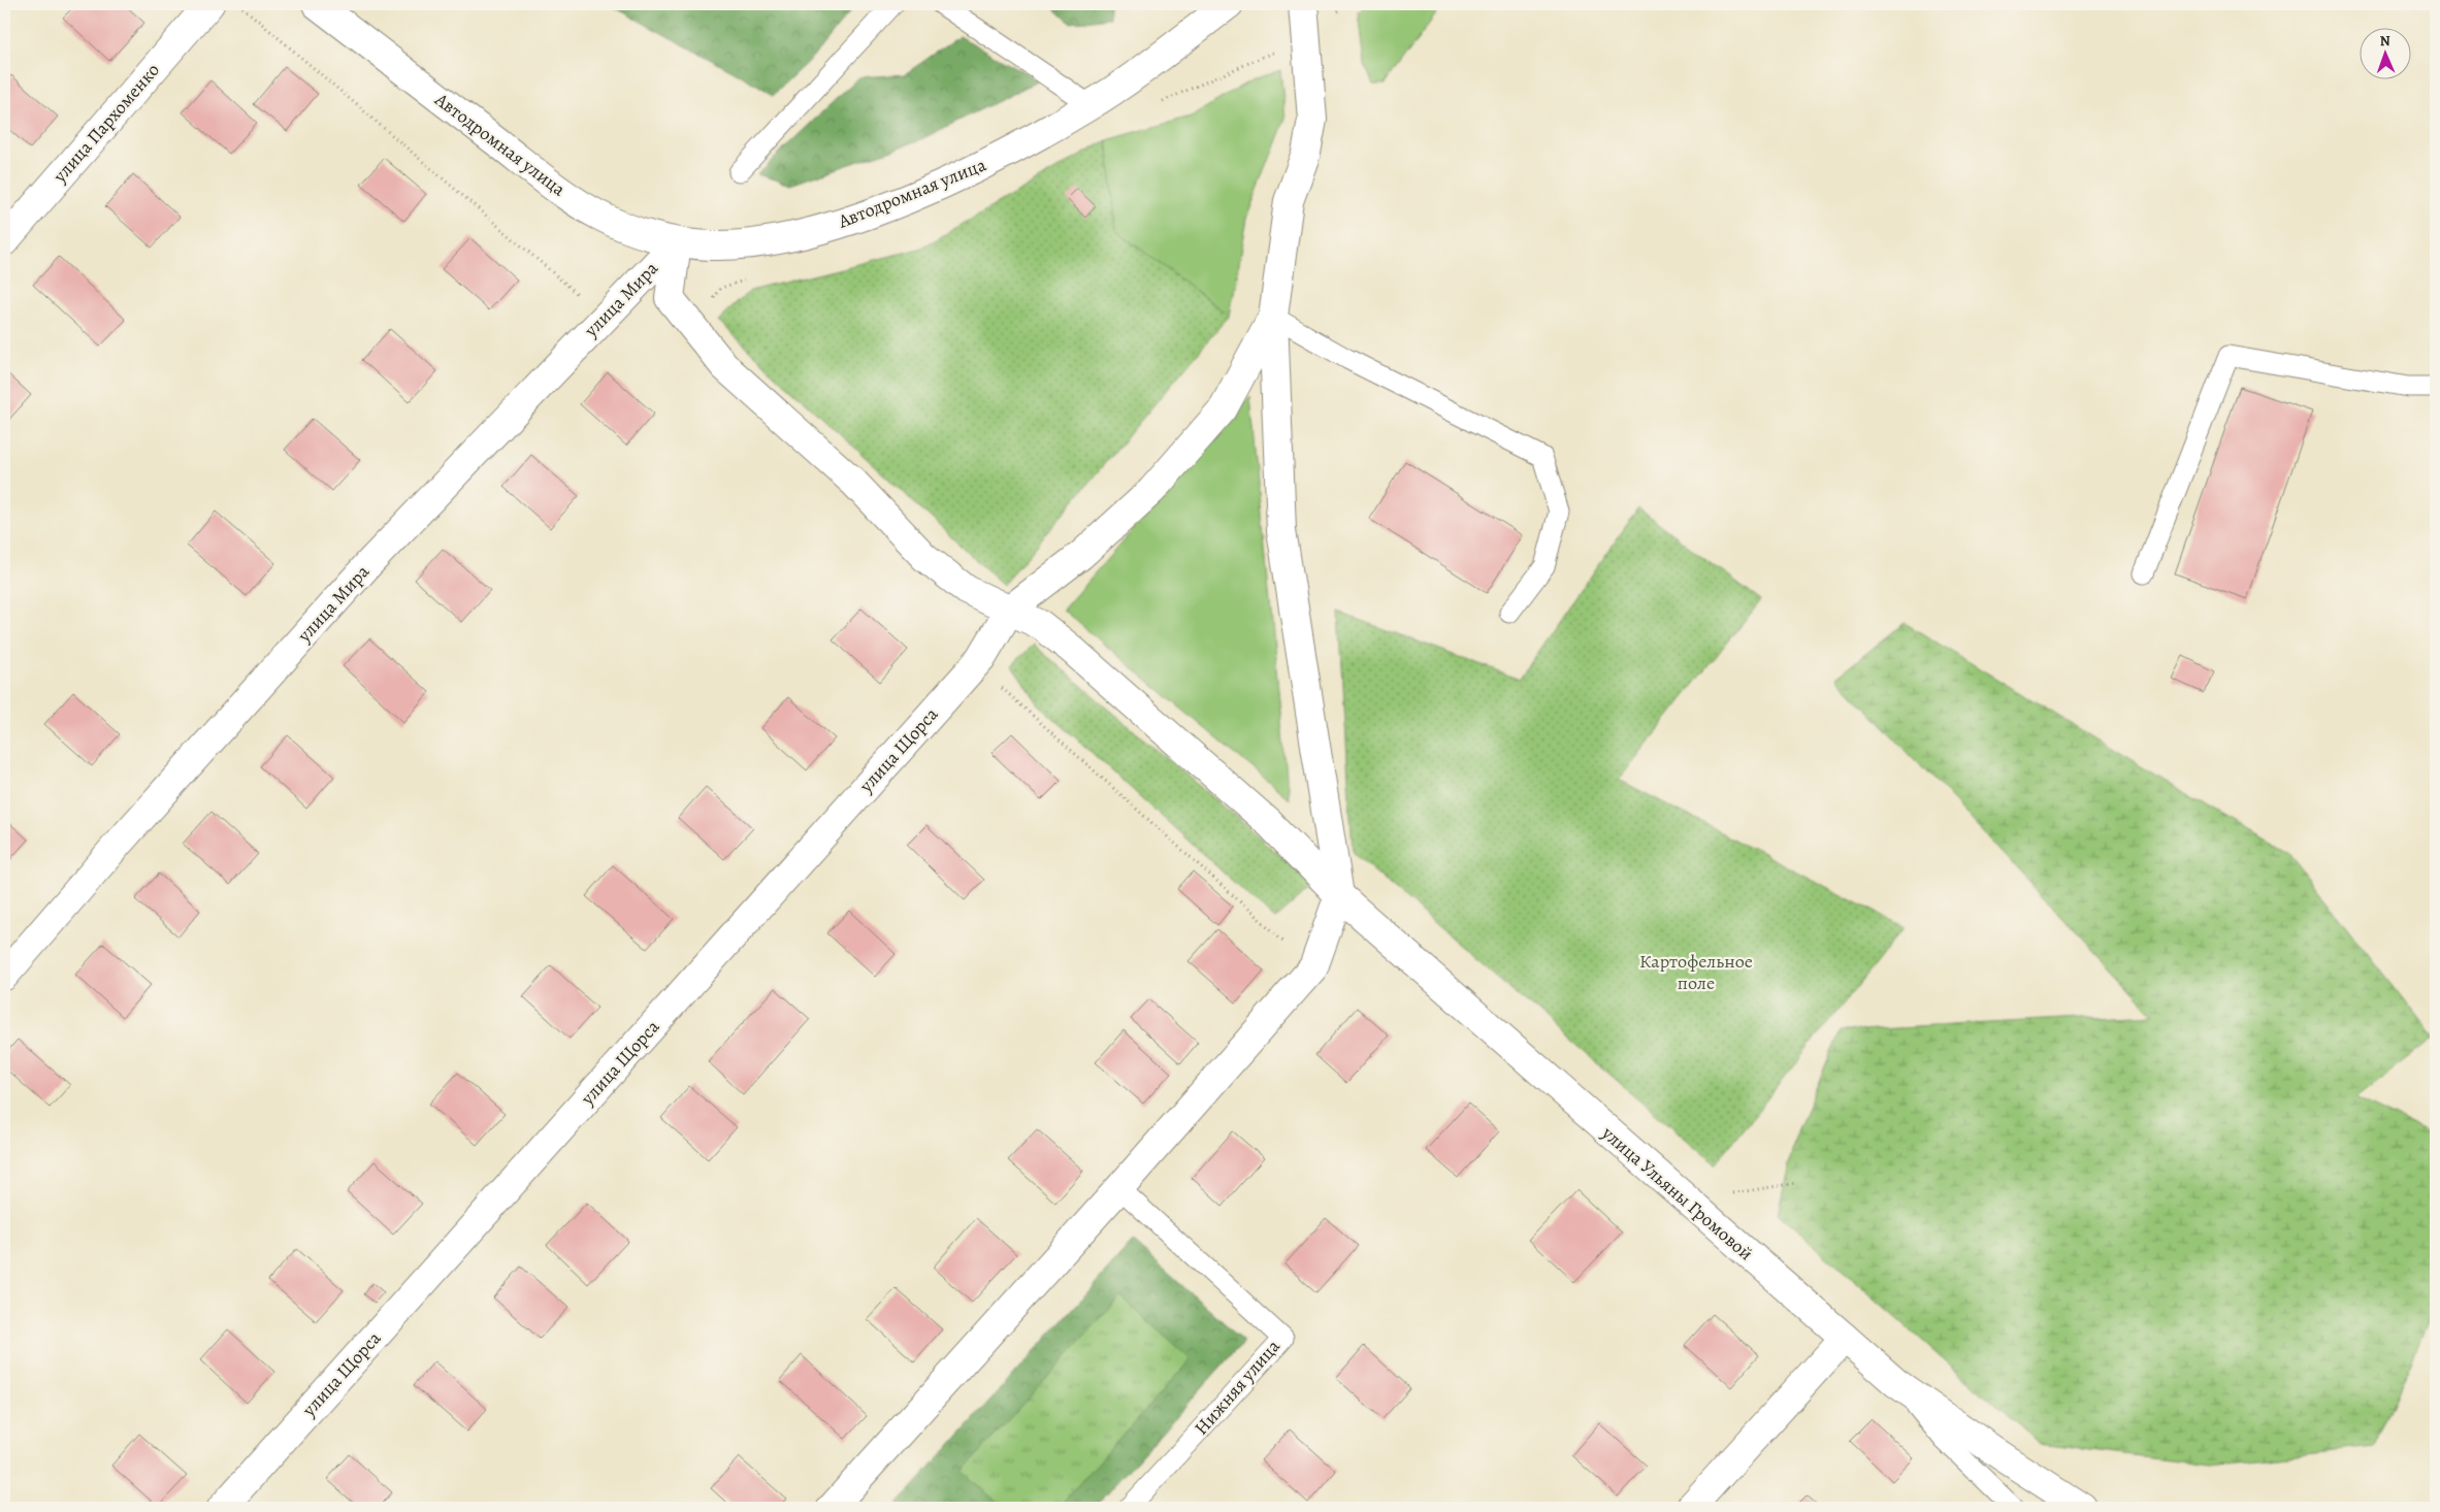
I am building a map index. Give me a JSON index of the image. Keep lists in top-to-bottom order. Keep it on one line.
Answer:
{"streets":{"street":["улица Пархоменко","Автодромная улица","улица Мира","улица Щорса","улица Ульяны Громовой"],"lane":["Нижняя улица"]},"crossings":[["Автодромная улица","улица Мира"],["Автодромная улица","улица Ульяны Громовой"],["улица Мира","улица Ульяны Громовой"],["улица Щорса","улица Ульяны Громовой"]],"parks":["Картофельное поле"],"north":"top"}
